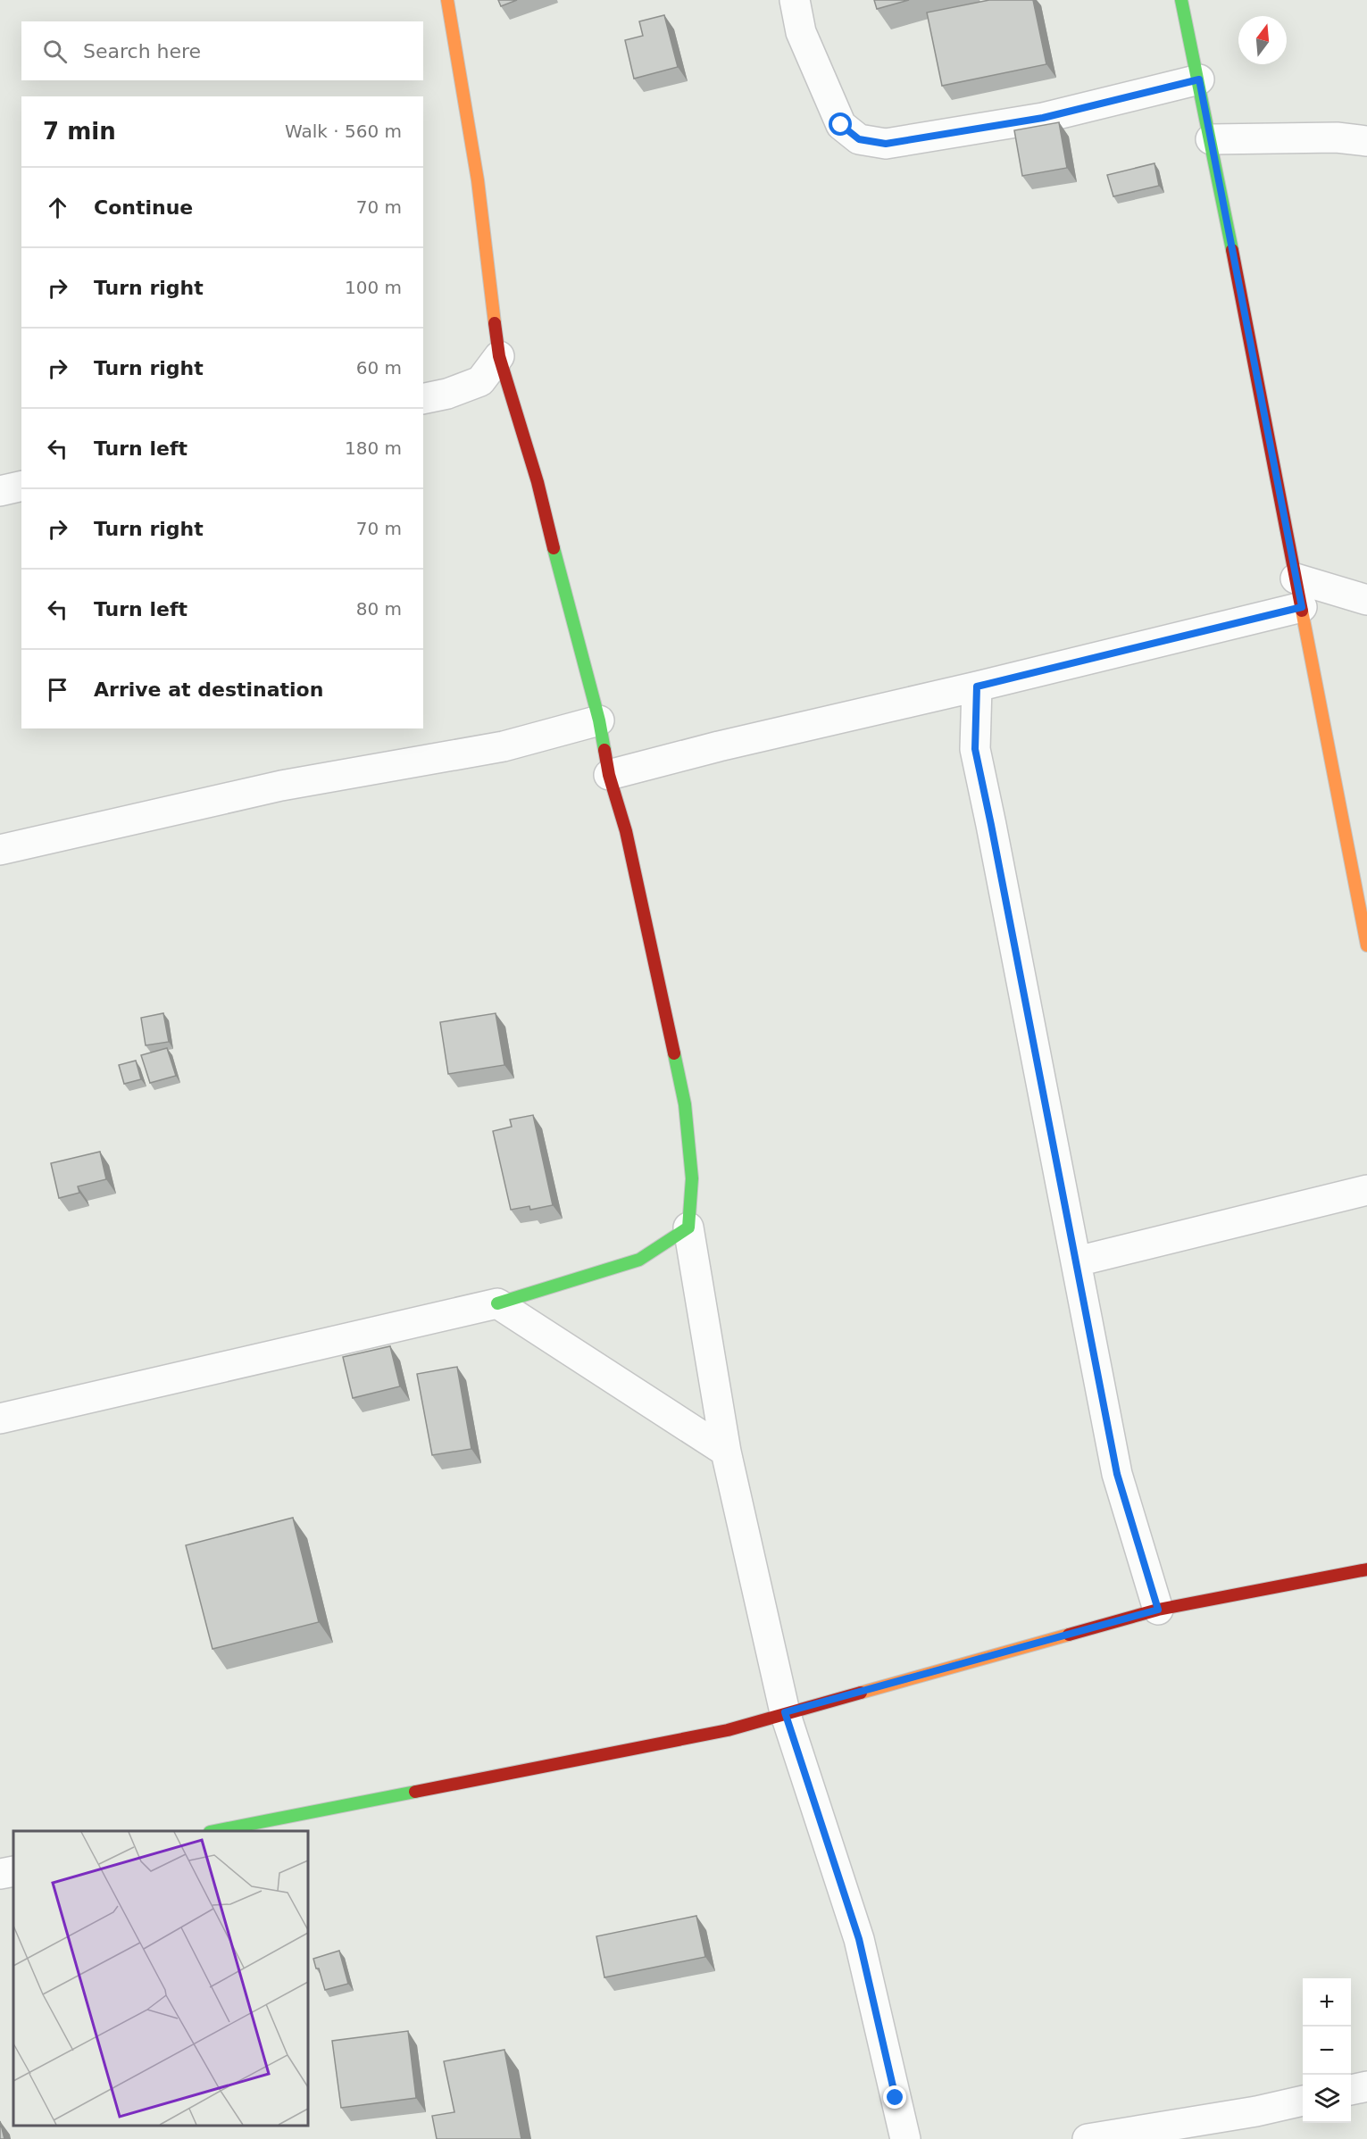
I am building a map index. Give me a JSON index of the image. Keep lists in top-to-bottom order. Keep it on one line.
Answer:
{"north":"top","page":{"search":"Search here","heading":["7 min","Walk · 560 m"],"list":[["Continue","70 m"],["Turn right","100 m"],["Turn right","60 m"],["Turn left","180 m"],["Turn right","70 m"],["Turn left","80 m"],"Arrive at destination"],"map_buttons":["+","−"]}}
